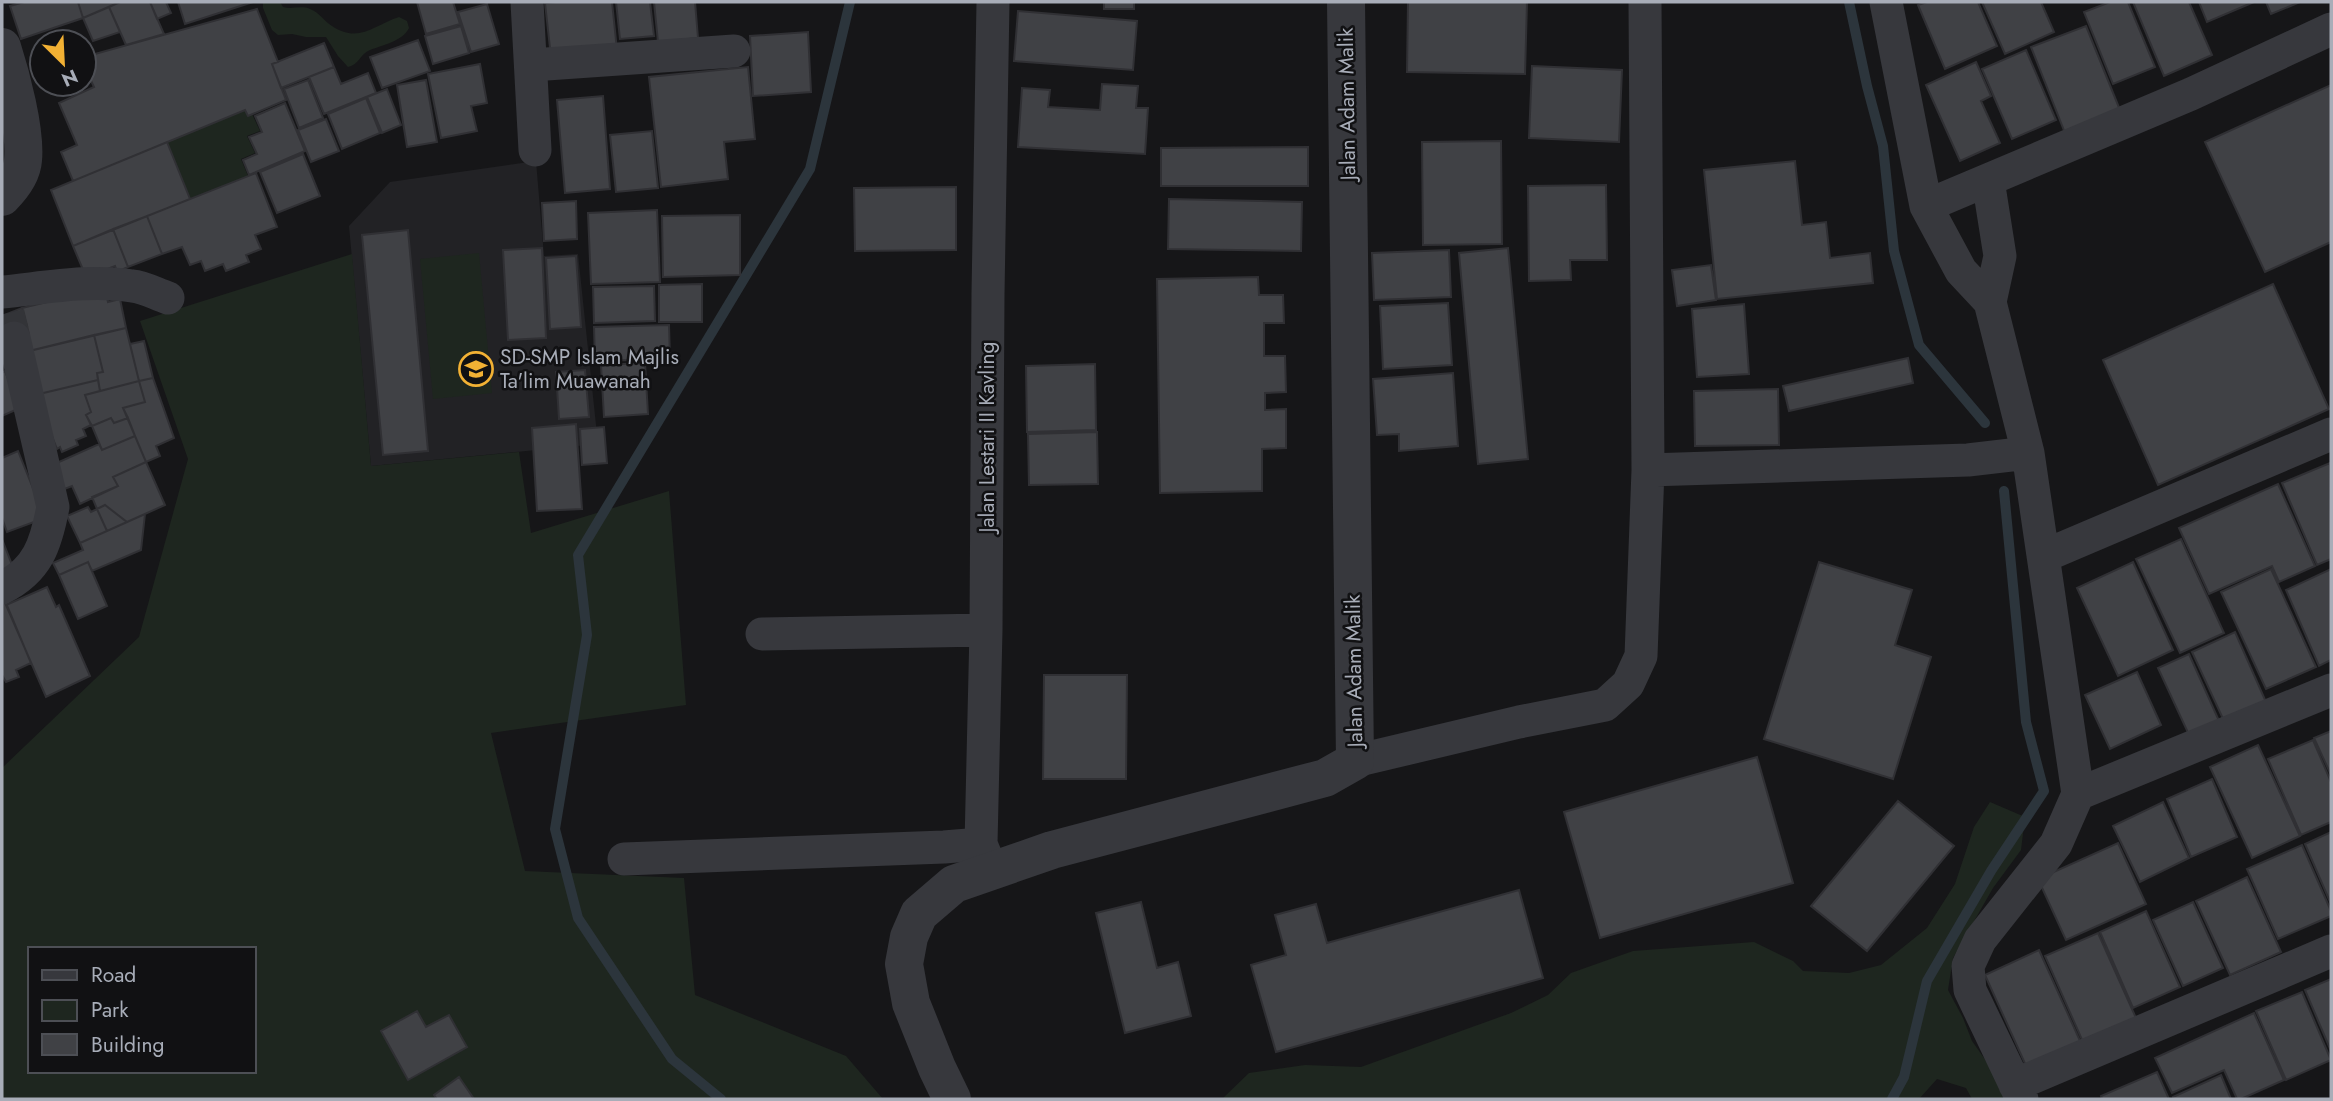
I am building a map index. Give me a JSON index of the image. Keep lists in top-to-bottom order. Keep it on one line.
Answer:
{"streets":{"street":["Jalan Adam Malik","Jalan Lestari II Kavling"]},"crossings":[["Jalan Adam Malik","Jalan Lestari II Kavling"]],"places":{"school or university":["SD-SMP Islam Majlis Ta'lim Muawanah"]},"legend":["Road","Park","Building"],"north":"bottom right"}
